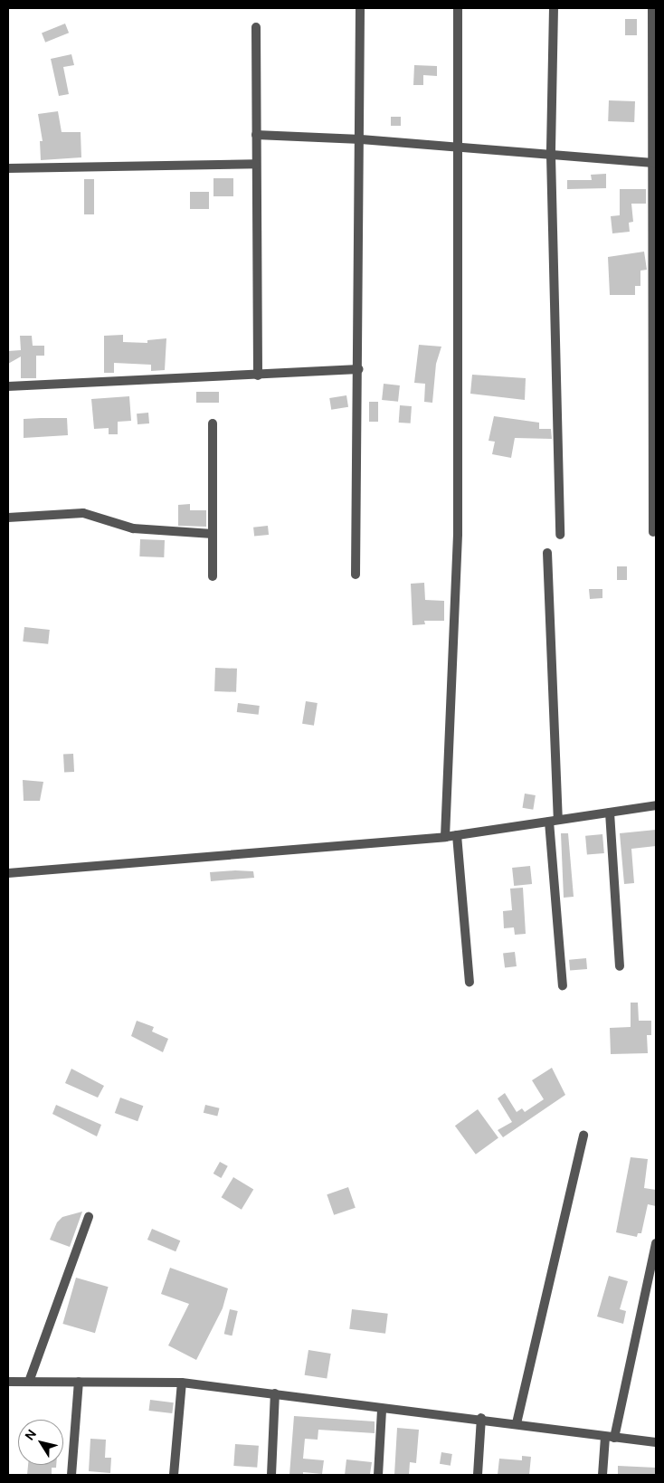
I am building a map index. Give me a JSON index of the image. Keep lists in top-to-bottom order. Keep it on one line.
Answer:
{"north":"top left"}
